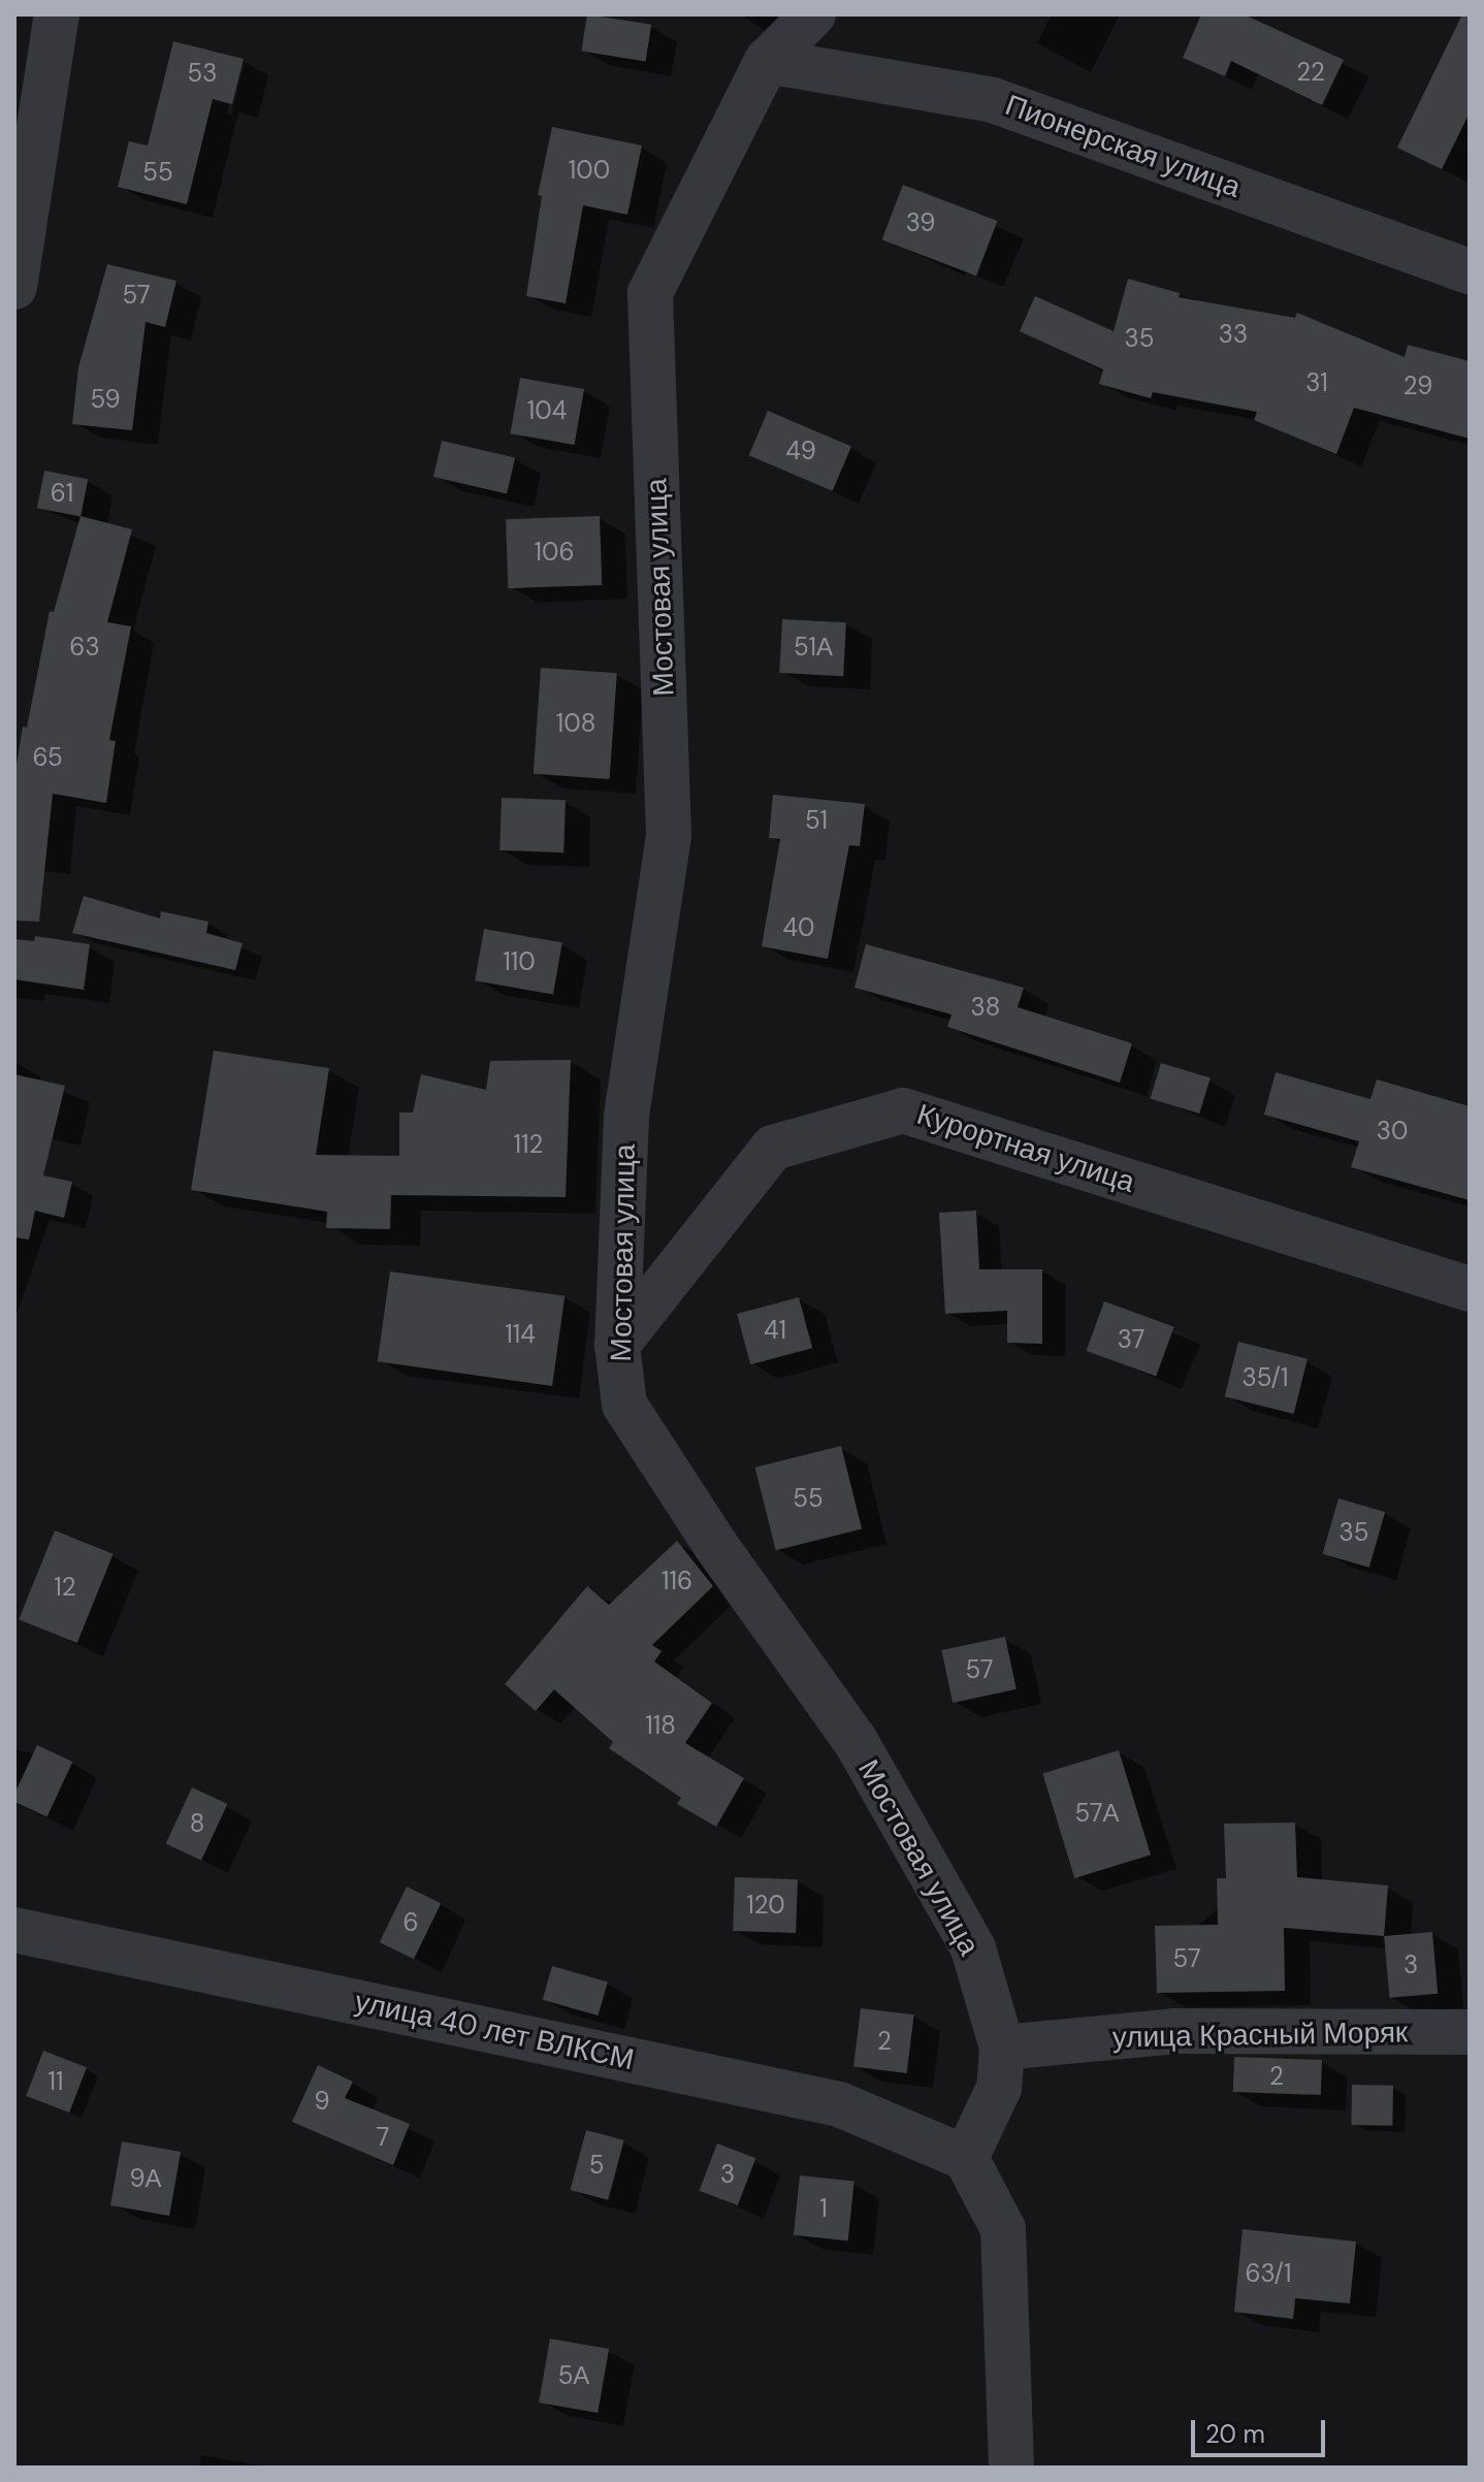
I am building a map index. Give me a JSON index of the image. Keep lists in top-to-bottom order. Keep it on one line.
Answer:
{"streets":{"street":["Пионерская улица","Мостовая улица","Курортная улица","улица 40 лет ВЛКСМ","улица Красный Моряк"]},"crossings":[["Пионерская улица","Мостовая улица"],["Мостовая улица","Курортная улица"],["Мостовая улица","улица 40 лет ВЛКСМ"],["Мостовая улица","улица Красный Моряк"]],"house_numbers":["22","53","100","55","39","57","33","35","31","29","59","104","49","61","106","63","51А","108","65","51","40","110","38","30","112","41","114","37","35/1","55","35","116","12","57","118","57А","8","120","6","57","3","2","2","11","9","7","5","3","9А","1","63/1","5А"],"scale_bar":"20 m"}
